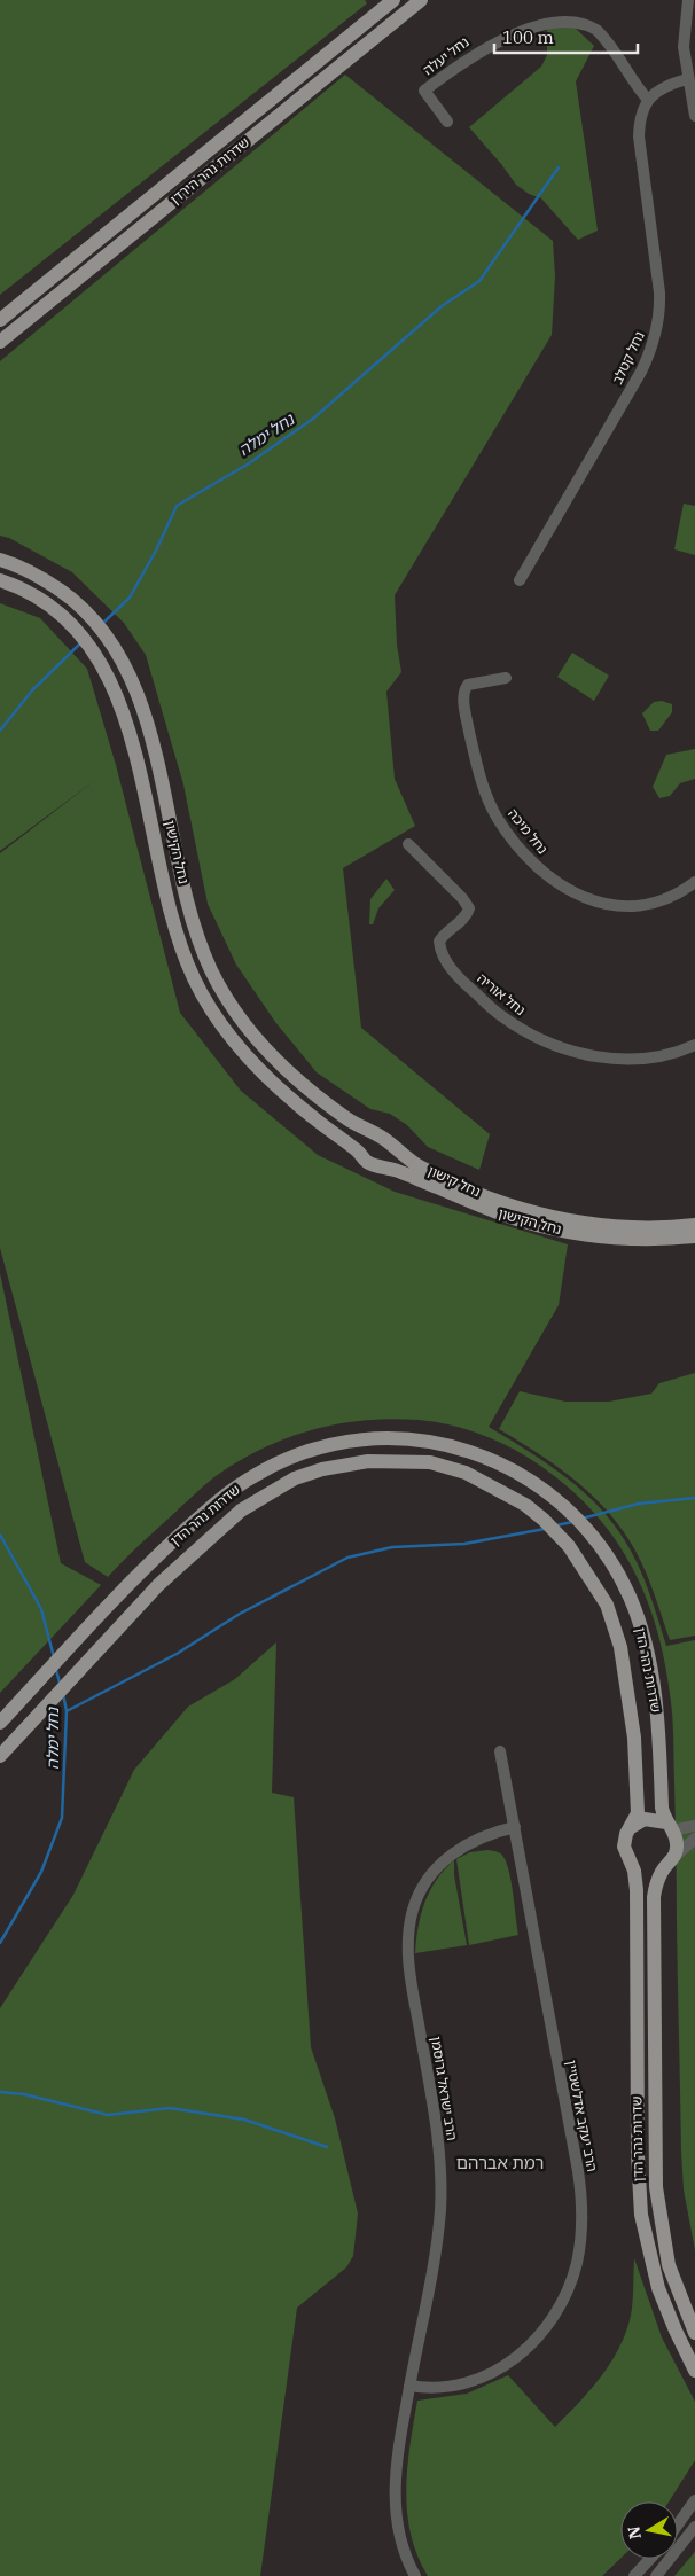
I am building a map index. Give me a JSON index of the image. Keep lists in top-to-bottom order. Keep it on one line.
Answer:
{"streets":{"main road":["שדרות נהר הירדן","נחל הקישון","נחל קישון","שדרות נהר הדן"],"street":["נחל יעלה","נחל קטלב","נחל מיכה","נחל אוריה","הרב ישראל גרוסמן","הרב יעקב אדלשטיין"]},"crossings":[["נחל יעלה","נחל קטלב"],["נחל הקישון","נחל קישון"],["הרב ישראל גרוסמן","הרב יעקב אדלשטיין"]],"districts":["רמת אברהם"],"water":["נחל ימלה"],"scale_bar":"100 m","north":"left"}
